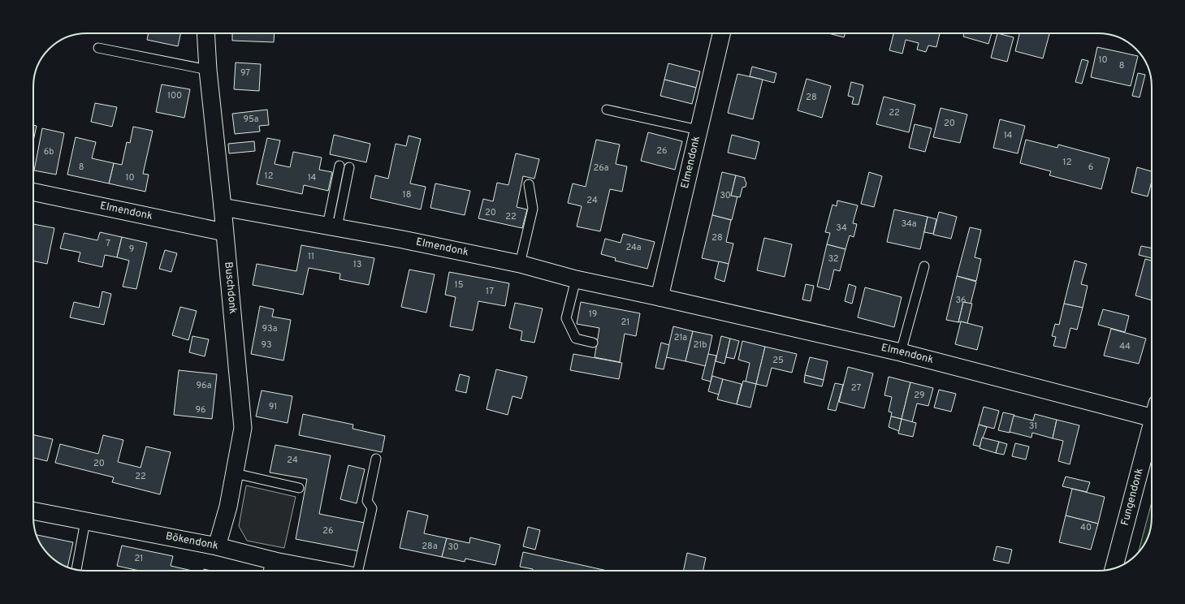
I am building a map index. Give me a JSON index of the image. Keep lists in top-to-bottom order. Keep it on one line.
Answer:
{"streets":{"street":["Elmendonk","Buschdonk","Fungendonk","Bökendonk"]},"crossings":[["Elmendonk","Buschdonk"],["Buschdonk","Bökendonk"]],"house_numbers":["10","8","97","100","28","22","95a","20","14","26","6b","12","8","6","26a","12","10","14","18","30","24","20","22","34a","34","28","7","24a","9","11","32","13","15","17","36","19","21","93a","21a","93","21b","44","25","96a","27","29","91","96","31","24","20","22","40","26","28a","30","21"]}
